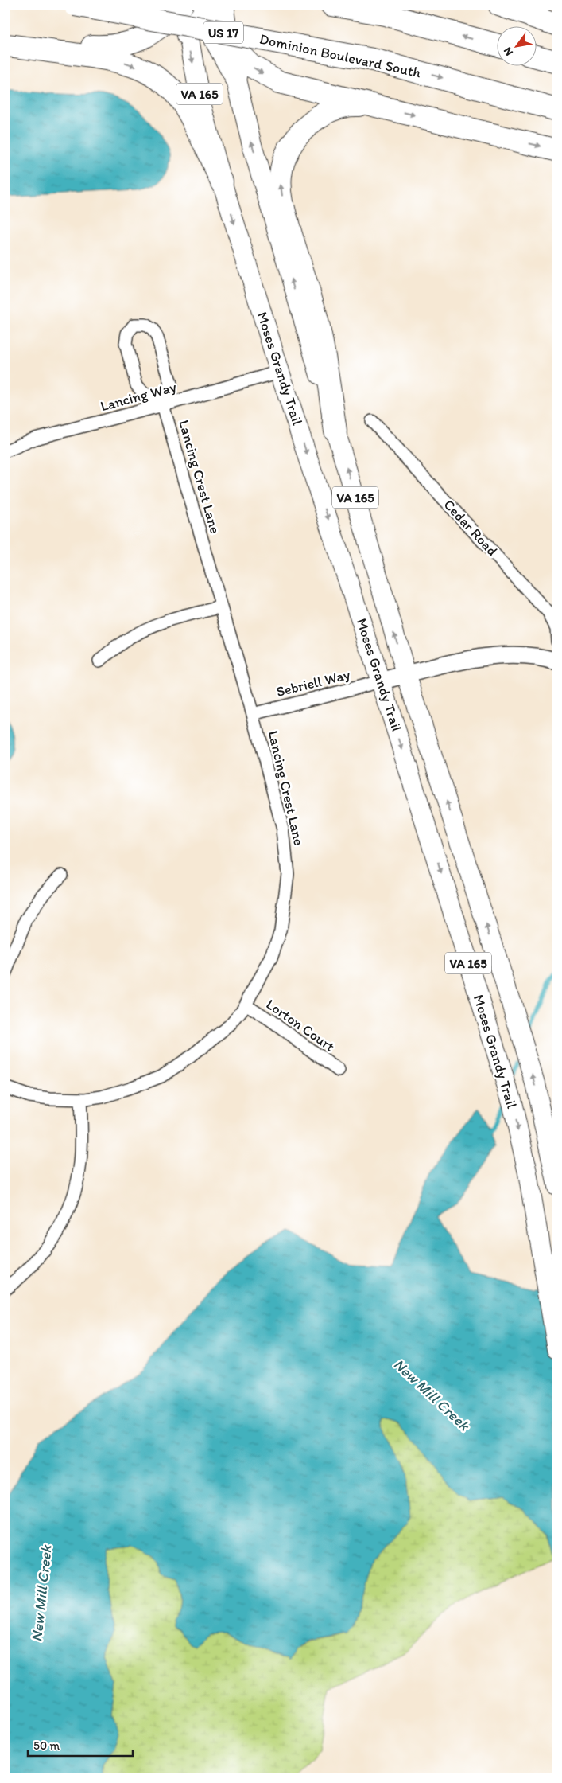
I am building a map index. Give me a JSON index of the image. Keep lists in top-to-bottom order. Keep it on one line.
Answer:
{"streets":{"highway":["US 17","Dominion Boulevard South"],"main road":["VA 165","Moses Grandy Trail"],"street":["Lancing Way","Lancing Crest Lane","Cedar Road","Sebriell Way","Lorton Court"]},"crossings":[["VA 165","Moses Grandy Trail"],["Moses Grandy Trail","Lancing Way"],["Moses Grandy Trail","Cedar Road"],["Moses Grandy Trail","Sebriell Way"],["Lancing Way","Lancing Crest Lane"],["Lancing Crest Lane","Sebriell Way"],["Lancing Crest Lane","Lorton Court"],["Cedar Road","Sebriell Way"]],"water":["New Mill Creek"],"scale_bar":"50 m","north":"bottom left"}
